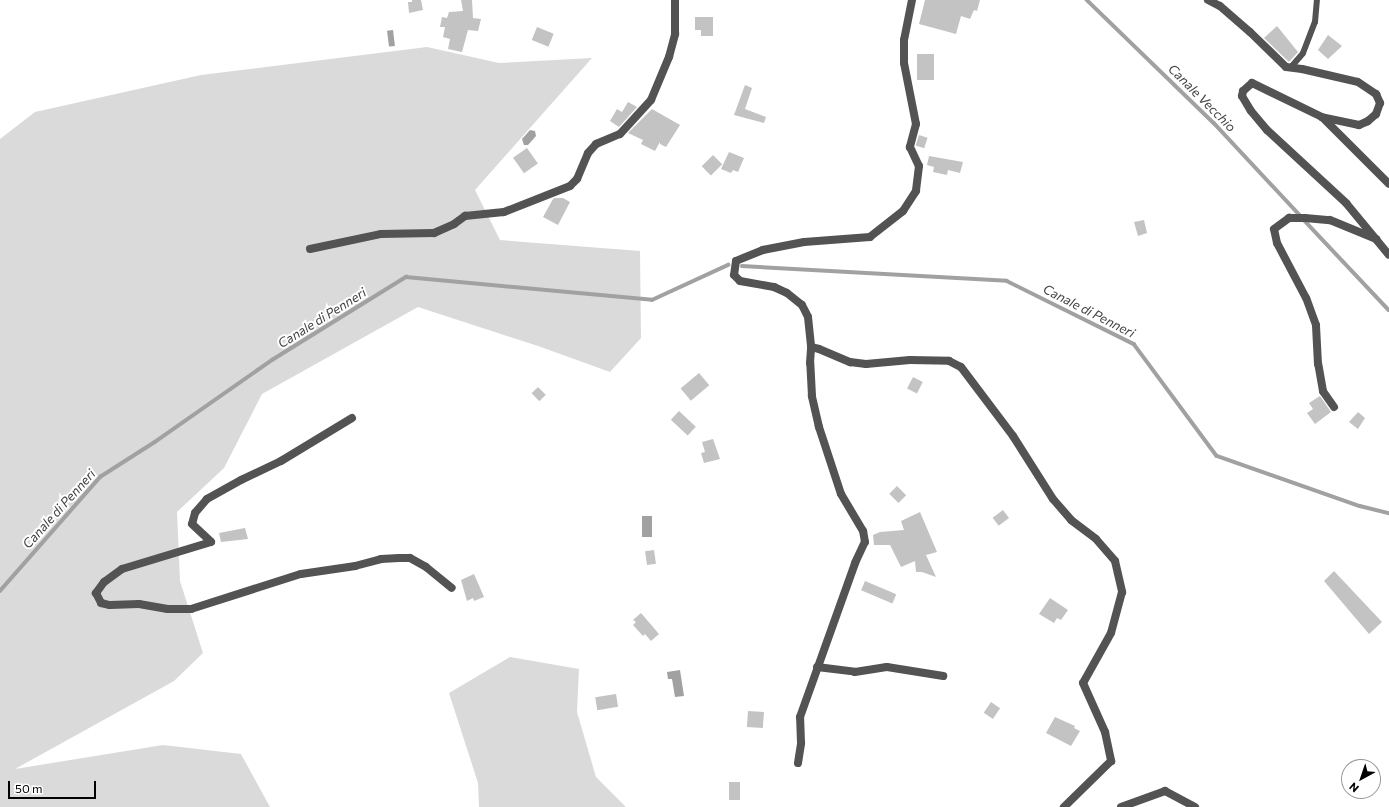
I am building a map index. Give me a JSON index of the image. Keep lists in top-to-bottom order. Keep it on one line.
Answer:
{"water":["Canale Vecchio","Canale di Penneri"],"scale_bar":"50 m","north":"bottom left"}
